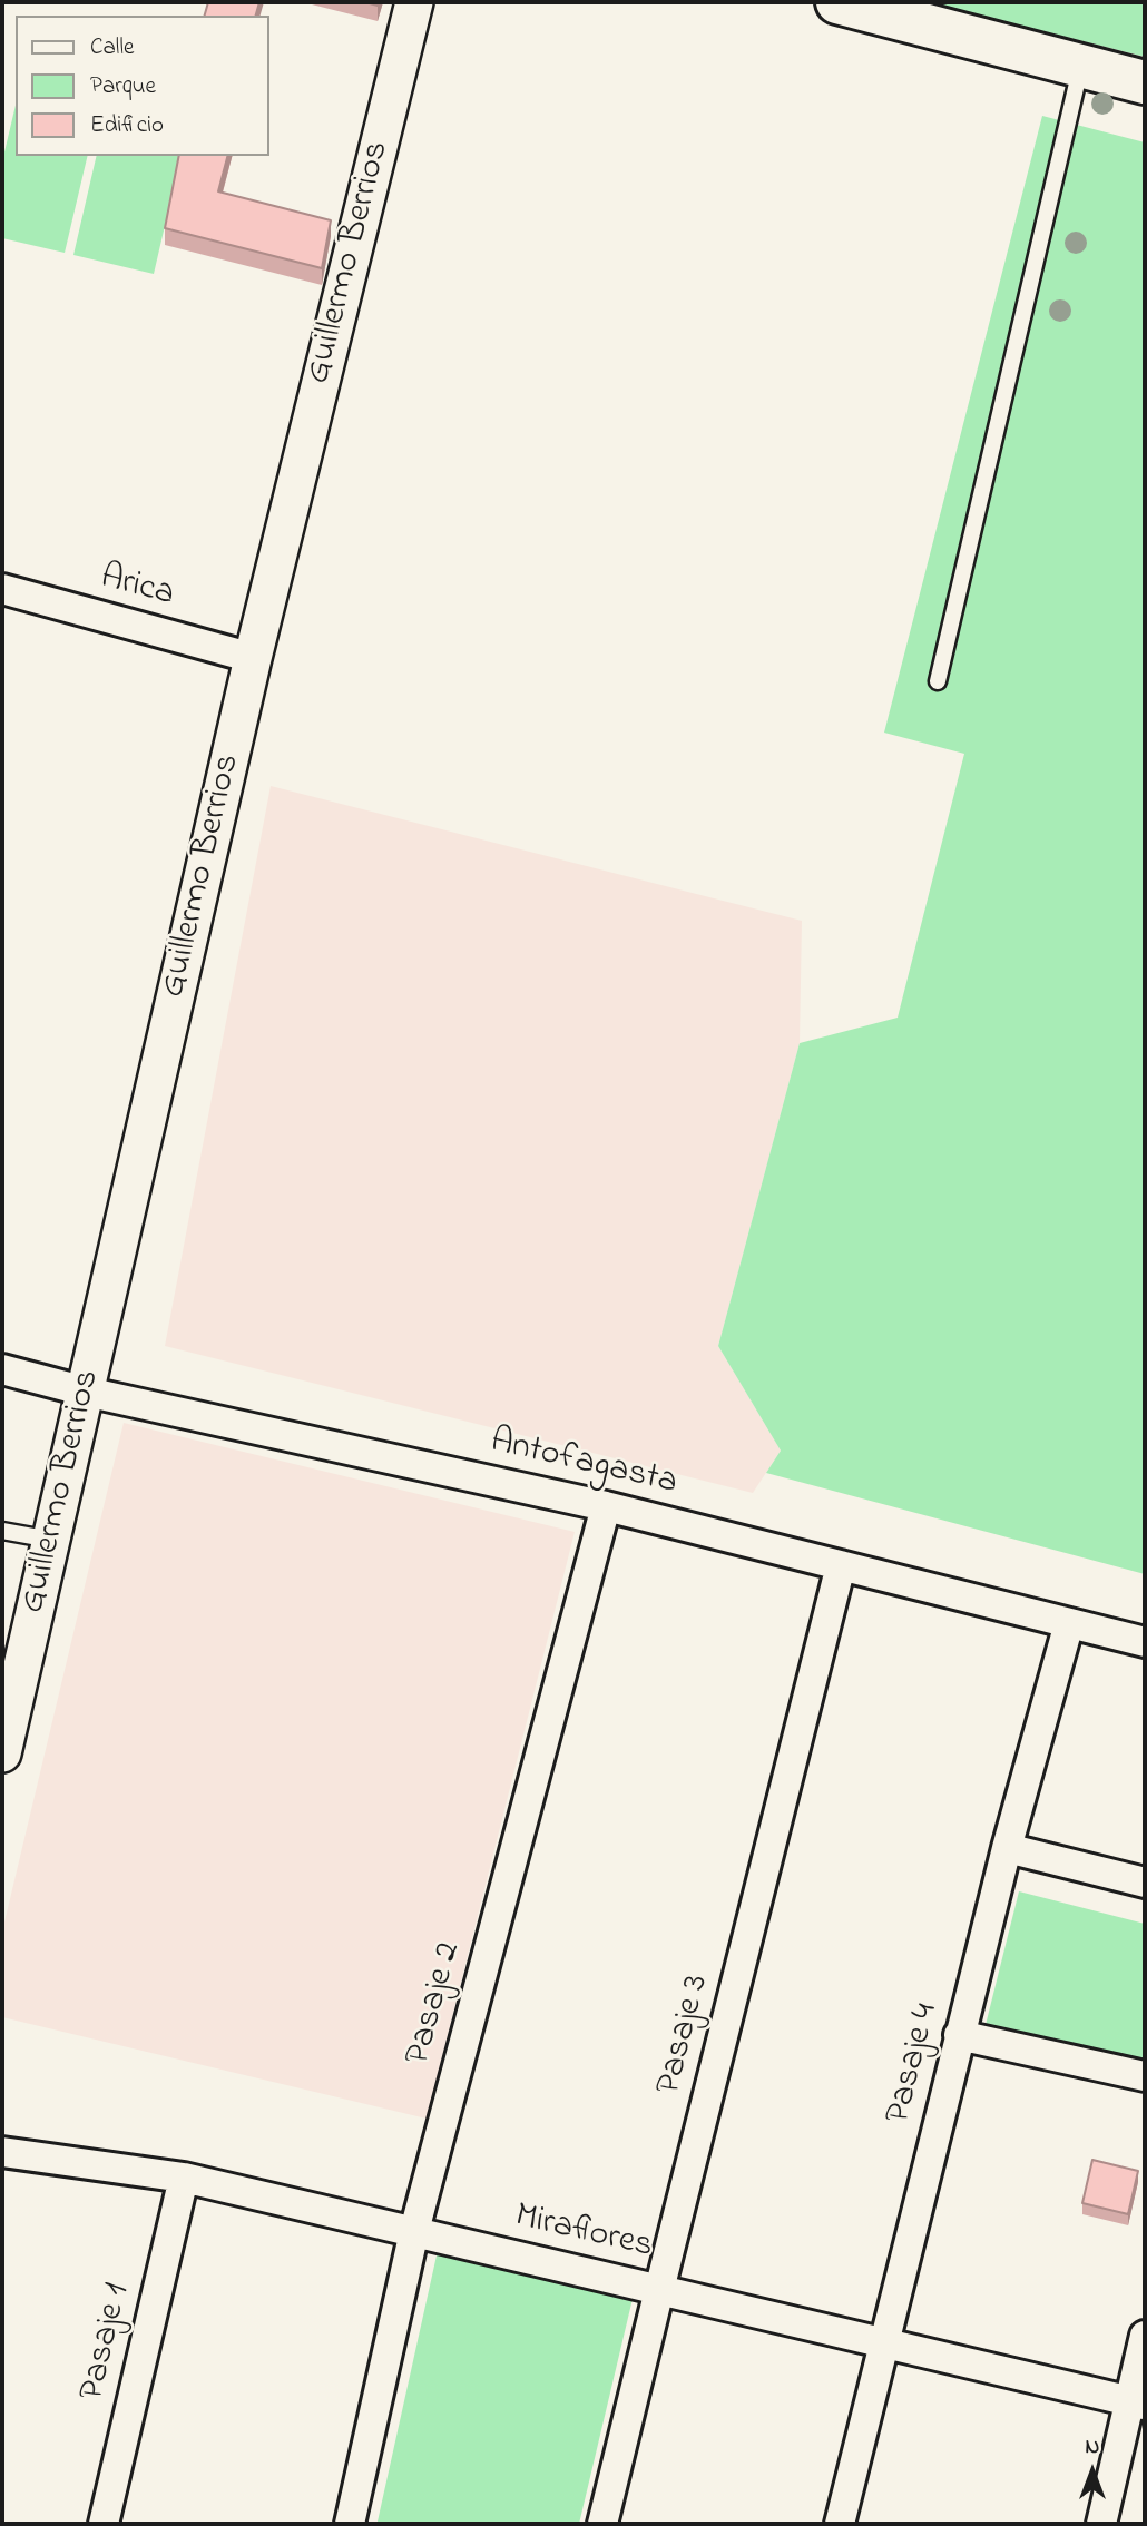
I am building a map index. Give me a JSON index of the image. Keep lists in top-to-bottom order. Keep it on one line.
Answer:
{"streets":{"street":["Guillermo Berrios","Arica","Antofagasta","Pasaje 2","Pasaje 3","Pasaje 4","Miraflores","Pasaje 1"]},"crossings":[["Guillermo Berrios","Arica"],["Guillermo Berrios","Antofagasta"],["Antofagasta","Pasaje 2"],["Antofagasta","Pasaje 3"],["Antofagasta","Pasaje 4"],["Pasaje 2","Miraflores"],["Pasaje 3","Miraflores"],["Pasaje 4","Miraflores"],["Miraflores","Pasaje 1"]],"legend":["Calle","Parque","Edificio"],"north":"top"}
